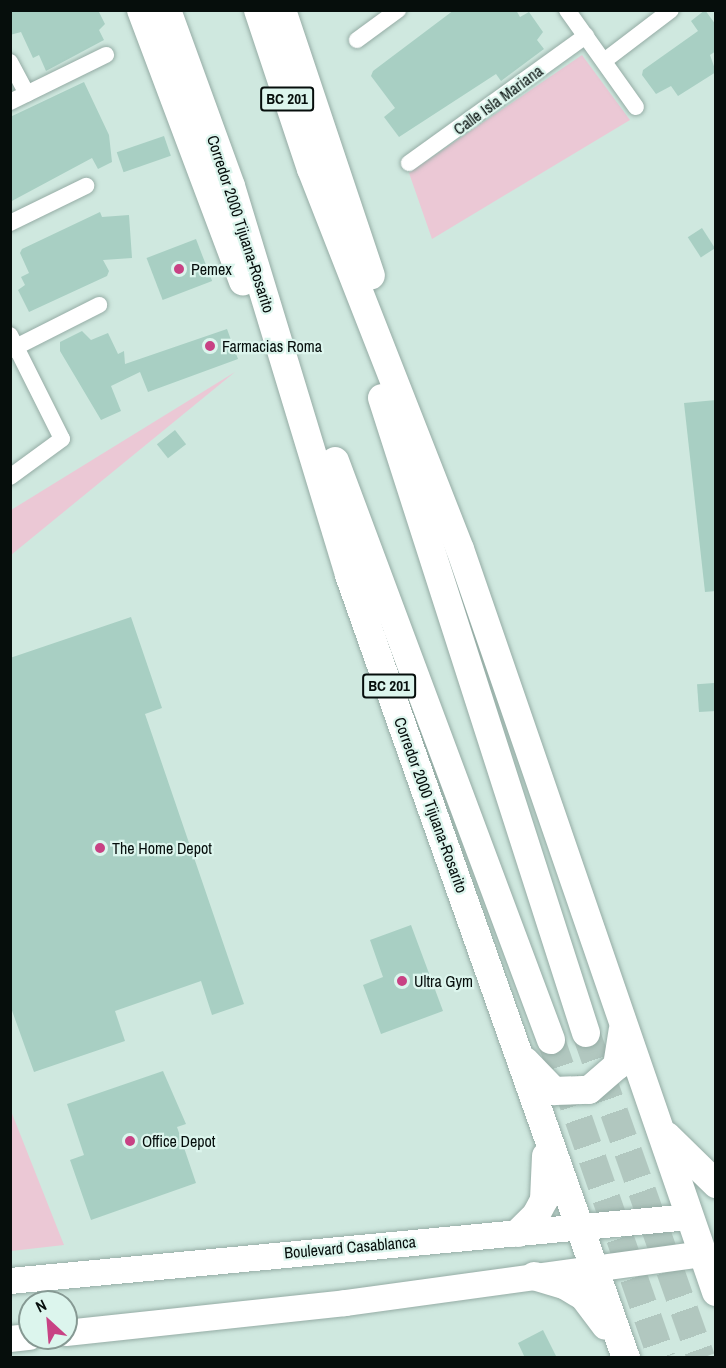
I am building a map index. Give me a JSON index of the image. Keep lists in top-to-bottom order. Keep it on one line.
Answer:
{"streets":{"highway":["BC 201","Corredor 2000 Tijuana-Rosarito"],"main road":["Boulevard Casablanca"],"street":["Calle Isla Mariana"]},"crossings":[["BC 201","Boulevard Casablanca"],["Corredor 2000 Tijuana-Rosarito","Boulevard Casablanca"]],"places":["Pemex","Farmacias Roma","The Home Depot","Ultra Gym","Office Depot"],"north":"top left"}
